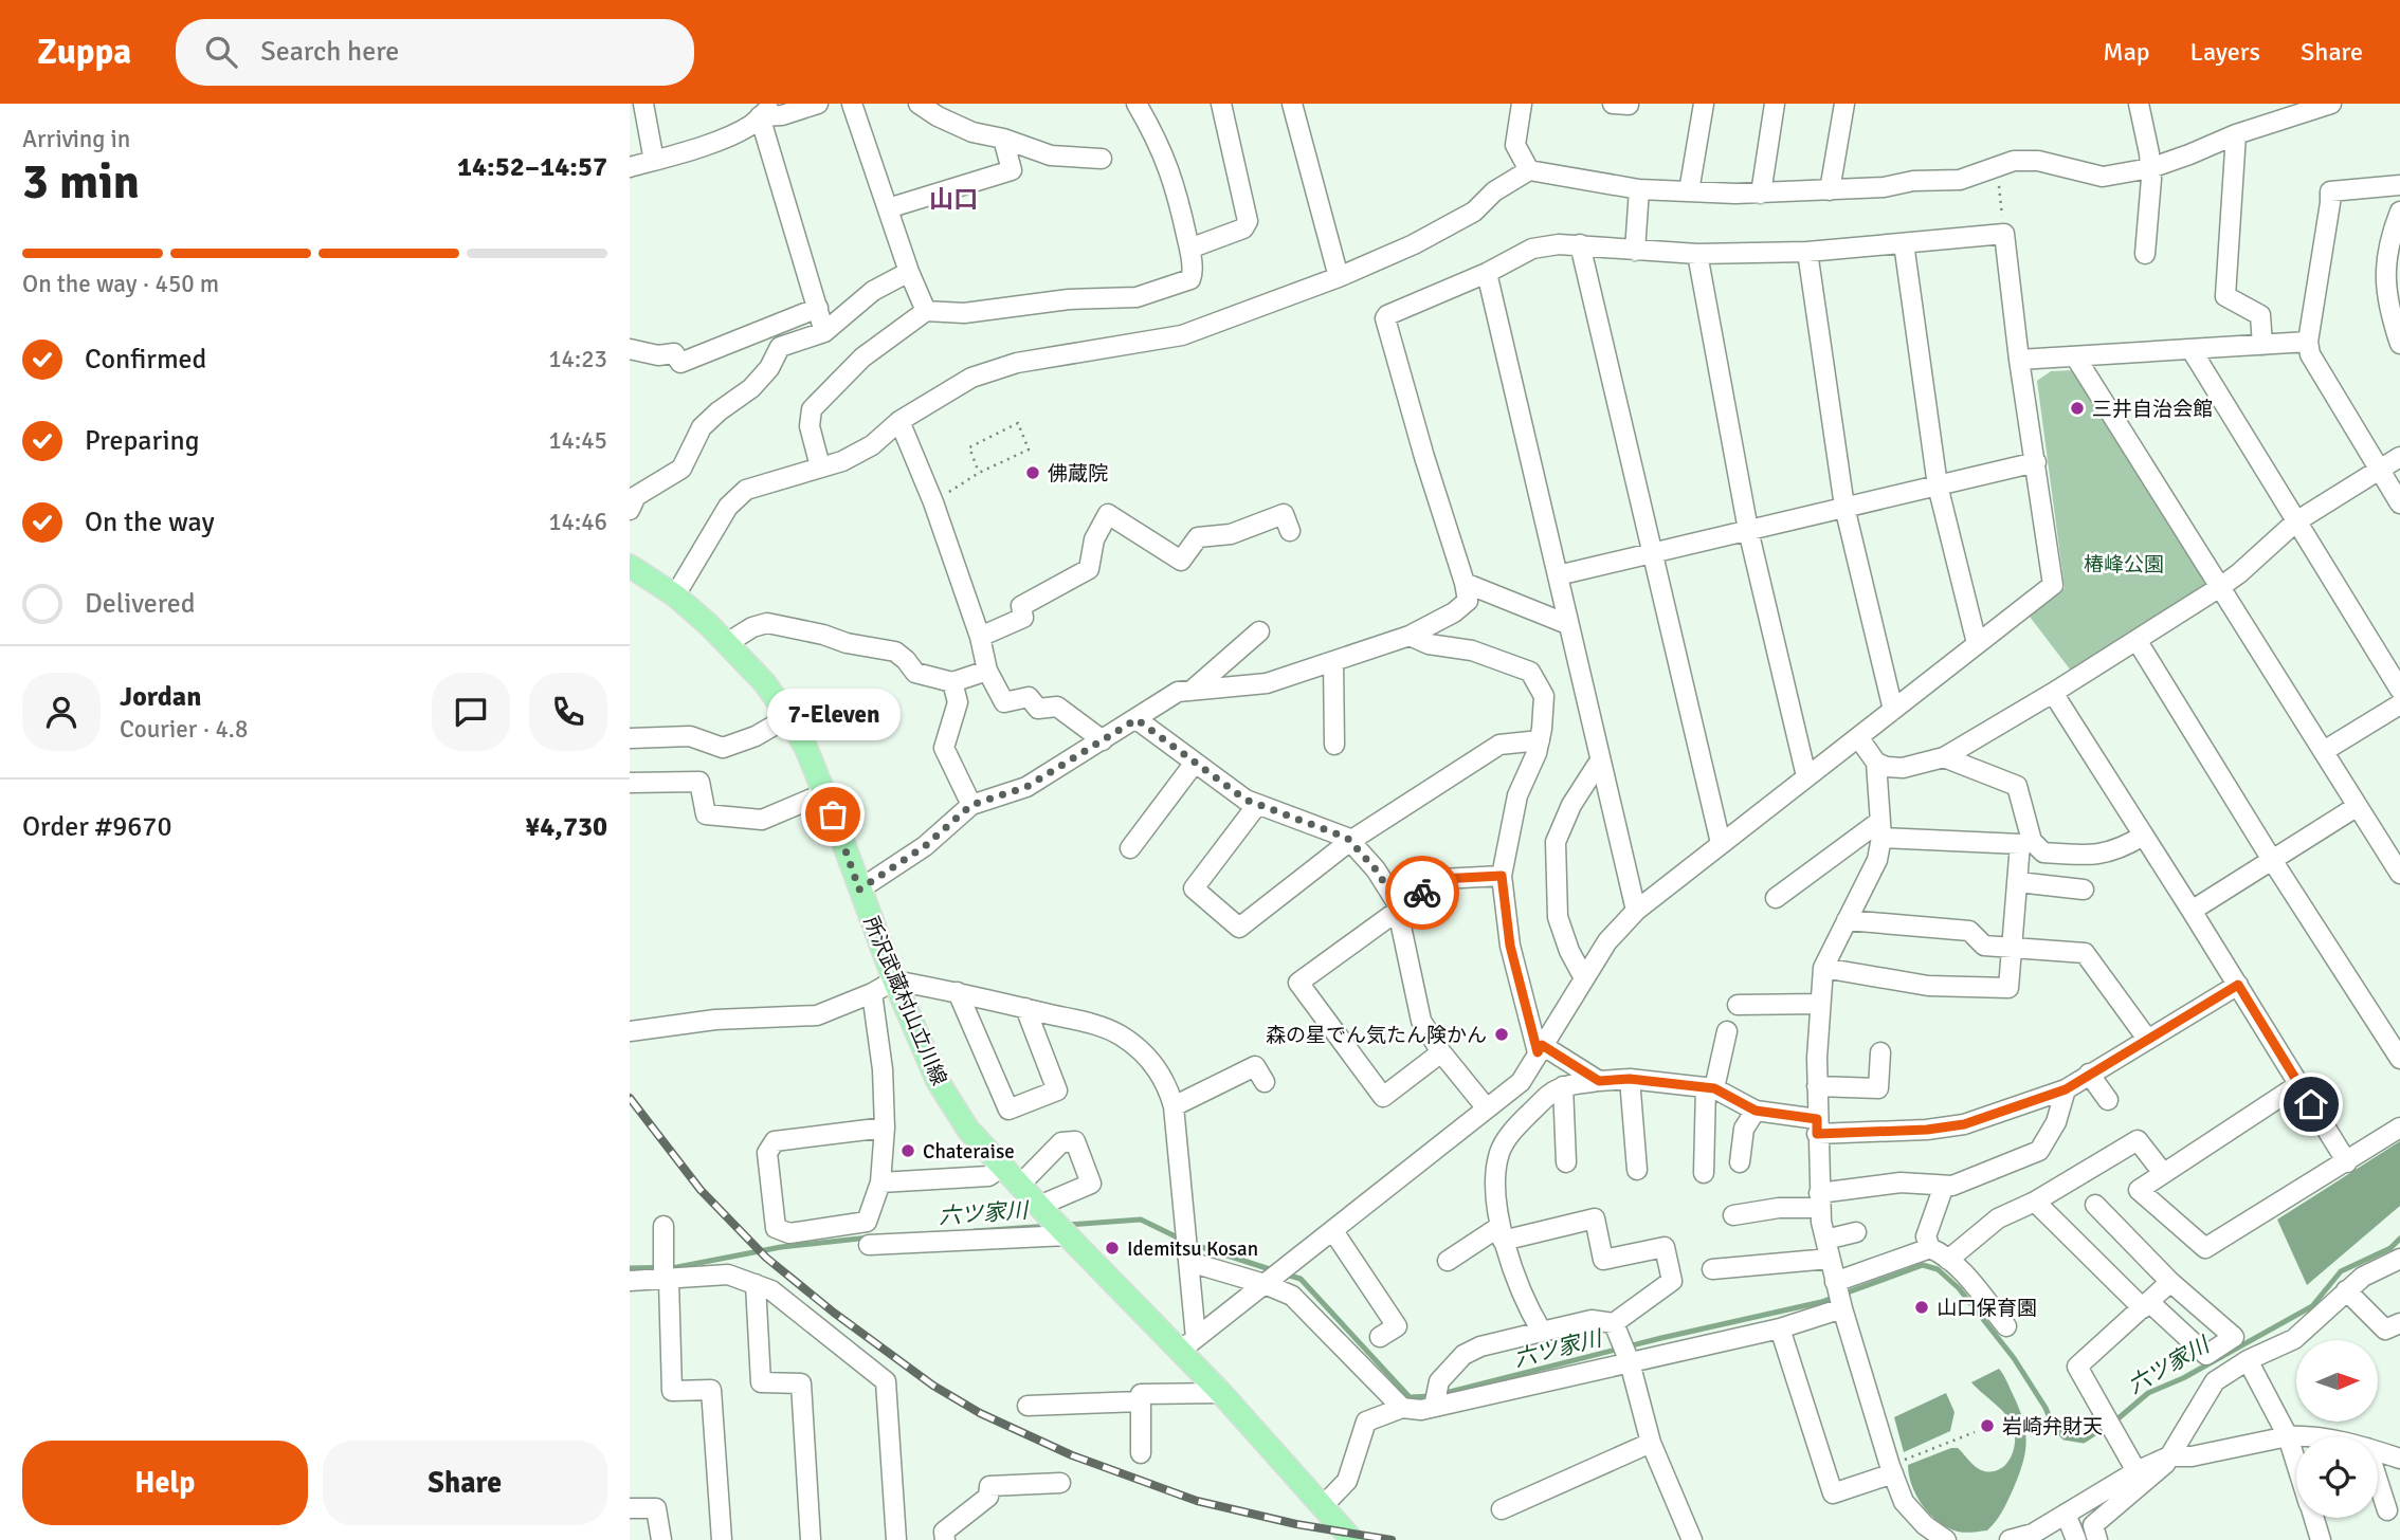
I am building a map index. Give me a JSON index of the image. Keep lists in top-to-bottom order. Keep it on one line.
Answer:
{"streets":{"main road":["所沢武蔵村山立川線"]},"districts":["山口"],"water":["六ツ家川"],"parks":["椿峰公園"],"places":["三井自治会館","佛蔵院","7-Eleven","森の星でん気たん険かん","Chateraise","Idemitsu Kosan","山口保育園","岩崎弁財天"],"north":"right","page":{"header":"Zuppa","search":"Search here","nav":["Map","Layers","Share"],"heading":["3 min","Arriving in","14:52–14:57"],"panel":["Jordan","Courier · 4.8","Order #9670","¥4,730"],"bar":"On the way · 450 m","list":[["Confirmed","14:23"],["Preparing","14:45"],["On the way","14:46"],"Delivered"],"bubble":"7-Eleven","buttons":["Help","Share"]}}
